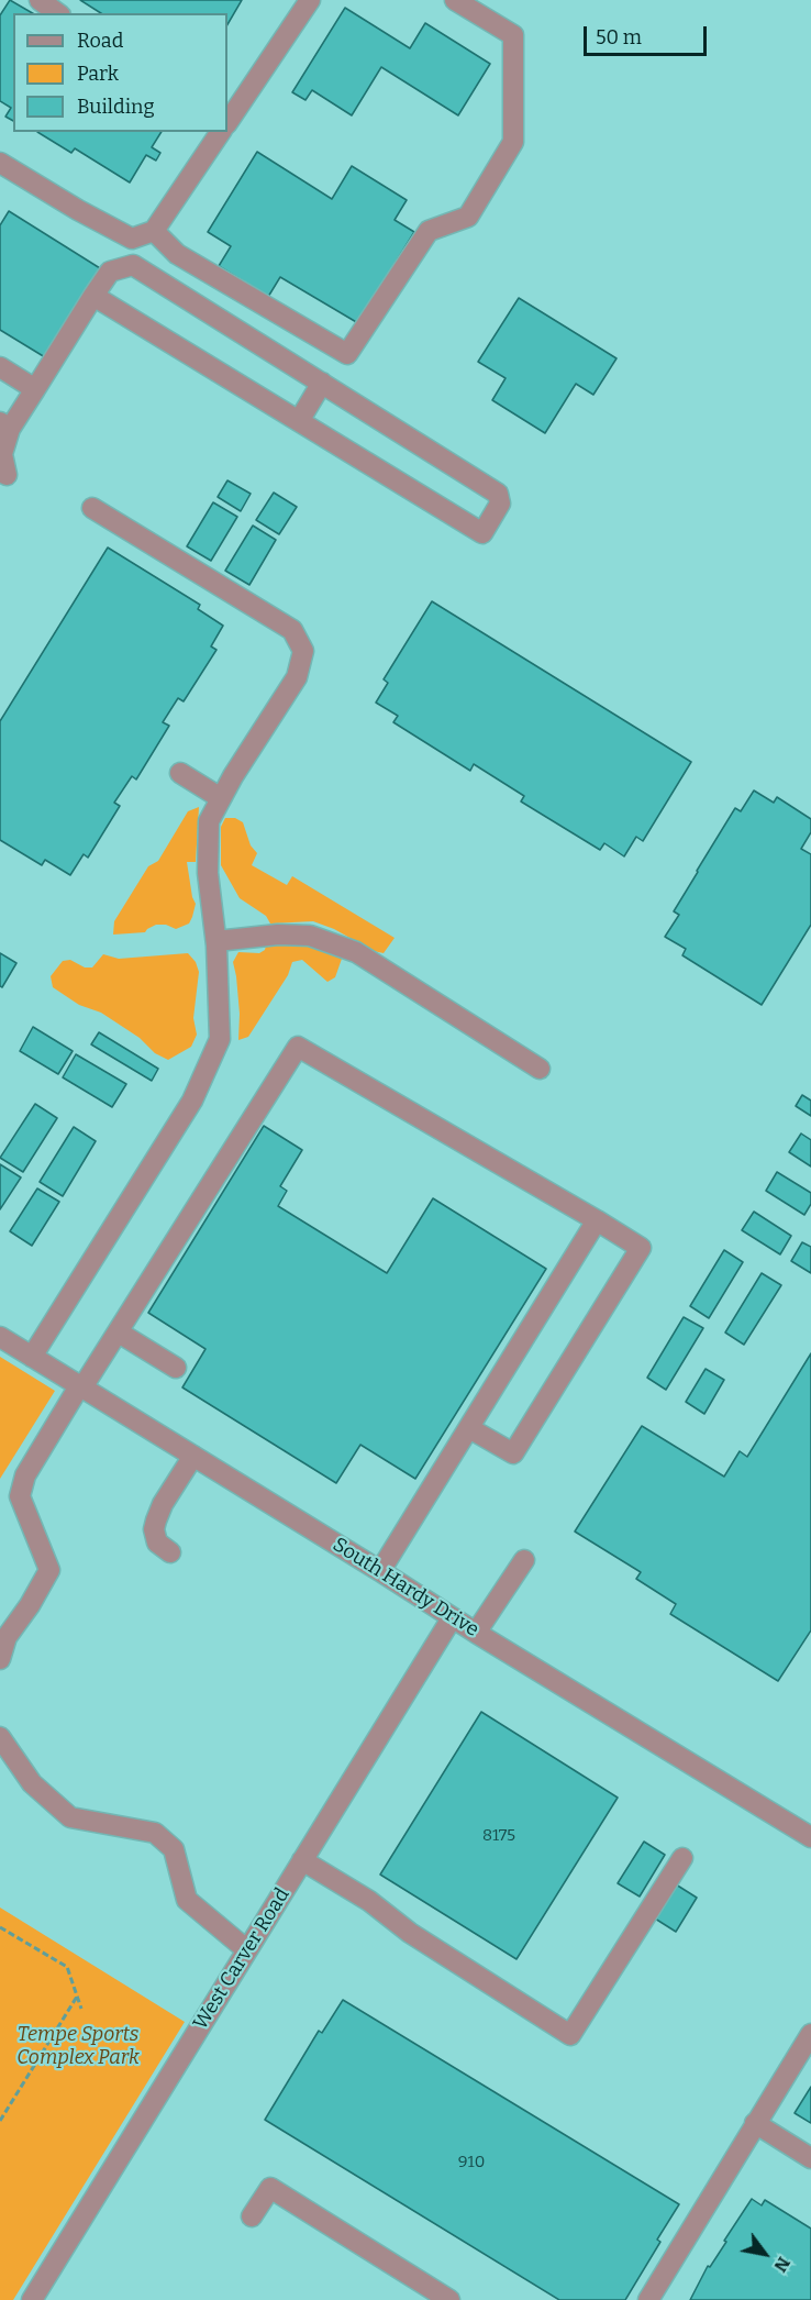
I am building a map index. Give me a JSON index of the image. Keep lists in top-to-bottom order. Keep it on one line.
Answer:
{"streets":{"street":["South Hardy Drive","West Carver Road"]},"crossings":[["South Hardy Drive","West Carver Road"]],"parks":["Tempe Sports Complex Park"],"house_numbers":["8175","910"],"legend":["Road","Park","Building"],"scale_bar":"50 m","north":"bottom right"}
